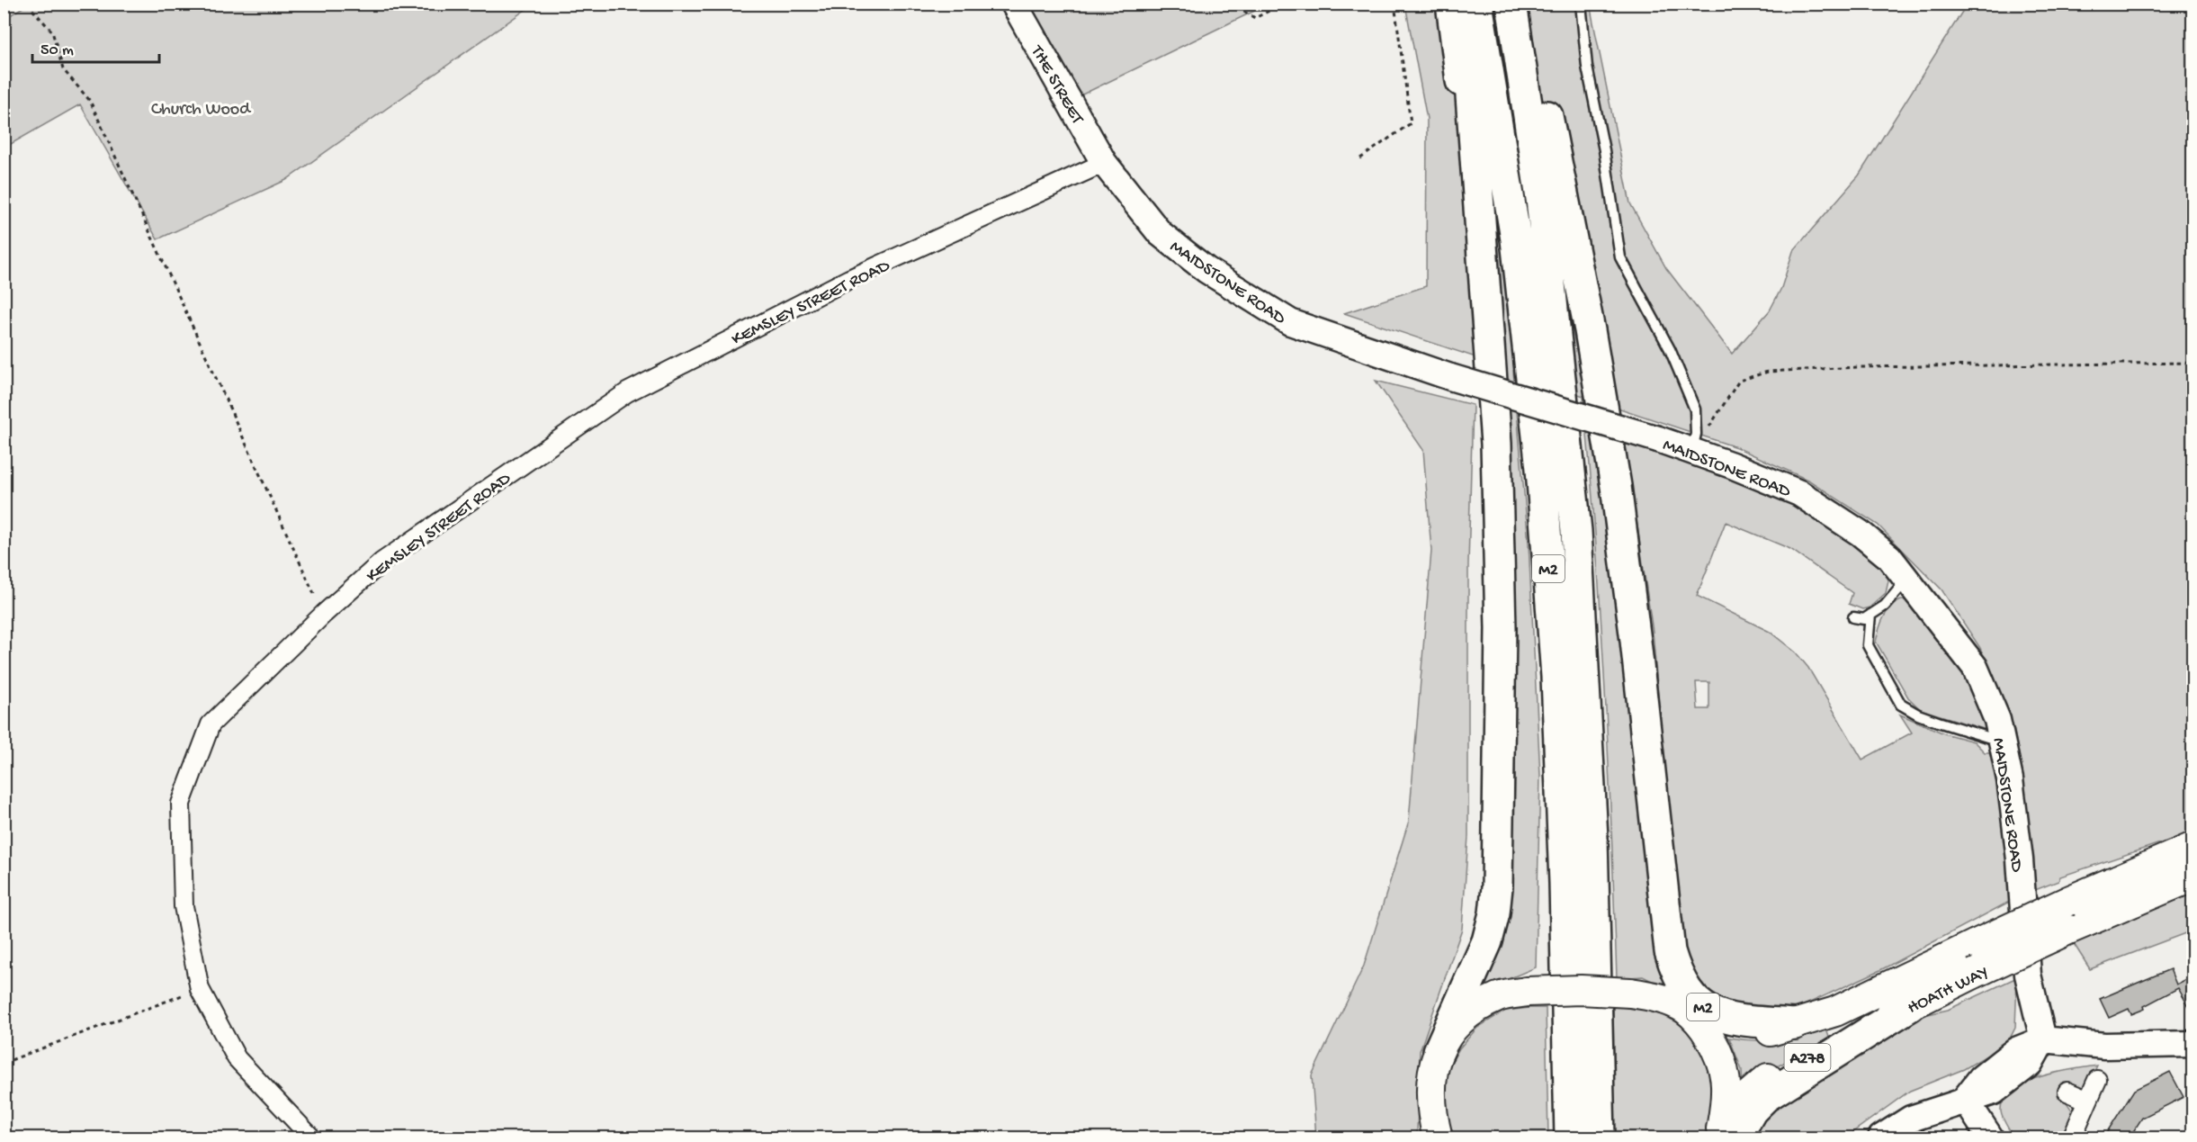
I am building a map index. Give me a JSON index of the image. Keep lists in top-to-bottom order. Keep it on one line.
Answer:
{"streets":{"highway":["M2"],"main road":["HOATH WAY","A278"],"street":["THE STREET","MAIDSTONE ROAD","KEMSLEY STREET ROAD"]},"crossings":[["THE STREET","MAIDSTONE ROAD"],["THE STREET","KEMSLEY STREET ROAD"],["MAIDSTONE ROAD","KEMSLEY STREET ROAD"],["M2","HOATH WAY"]],"parks":["Church Wood"],"scale_bar":"50 m"}
